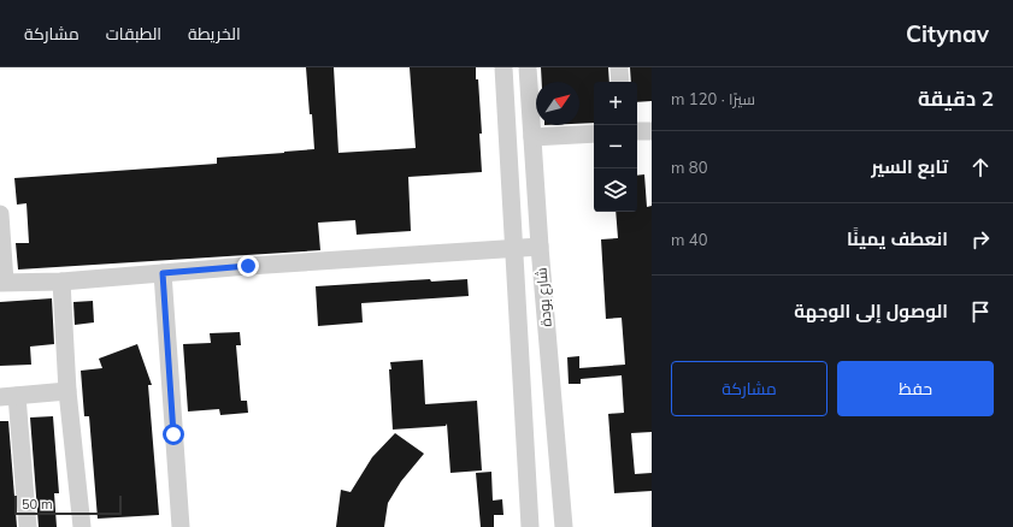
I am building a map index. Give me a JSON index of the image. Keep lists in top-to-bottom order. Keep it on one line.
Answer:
{"streets":{"street":["شارع بودة"]},"scale_bar":"50 m","north":"top right","page":{"header":"Citynav","nav":["الخريطة","الطبقات","مشاركة"],"heading":["2 دقيقة","سيرًا · 120 m"],"map_buttons":["+","−"],"list":[["تابع السير","80 m"],["انعطف يمينًا","40 m"],"الوصول إلى الوجهة"],"buttons":["حفظ","مشاركة"],"scale":"50 m"}}
